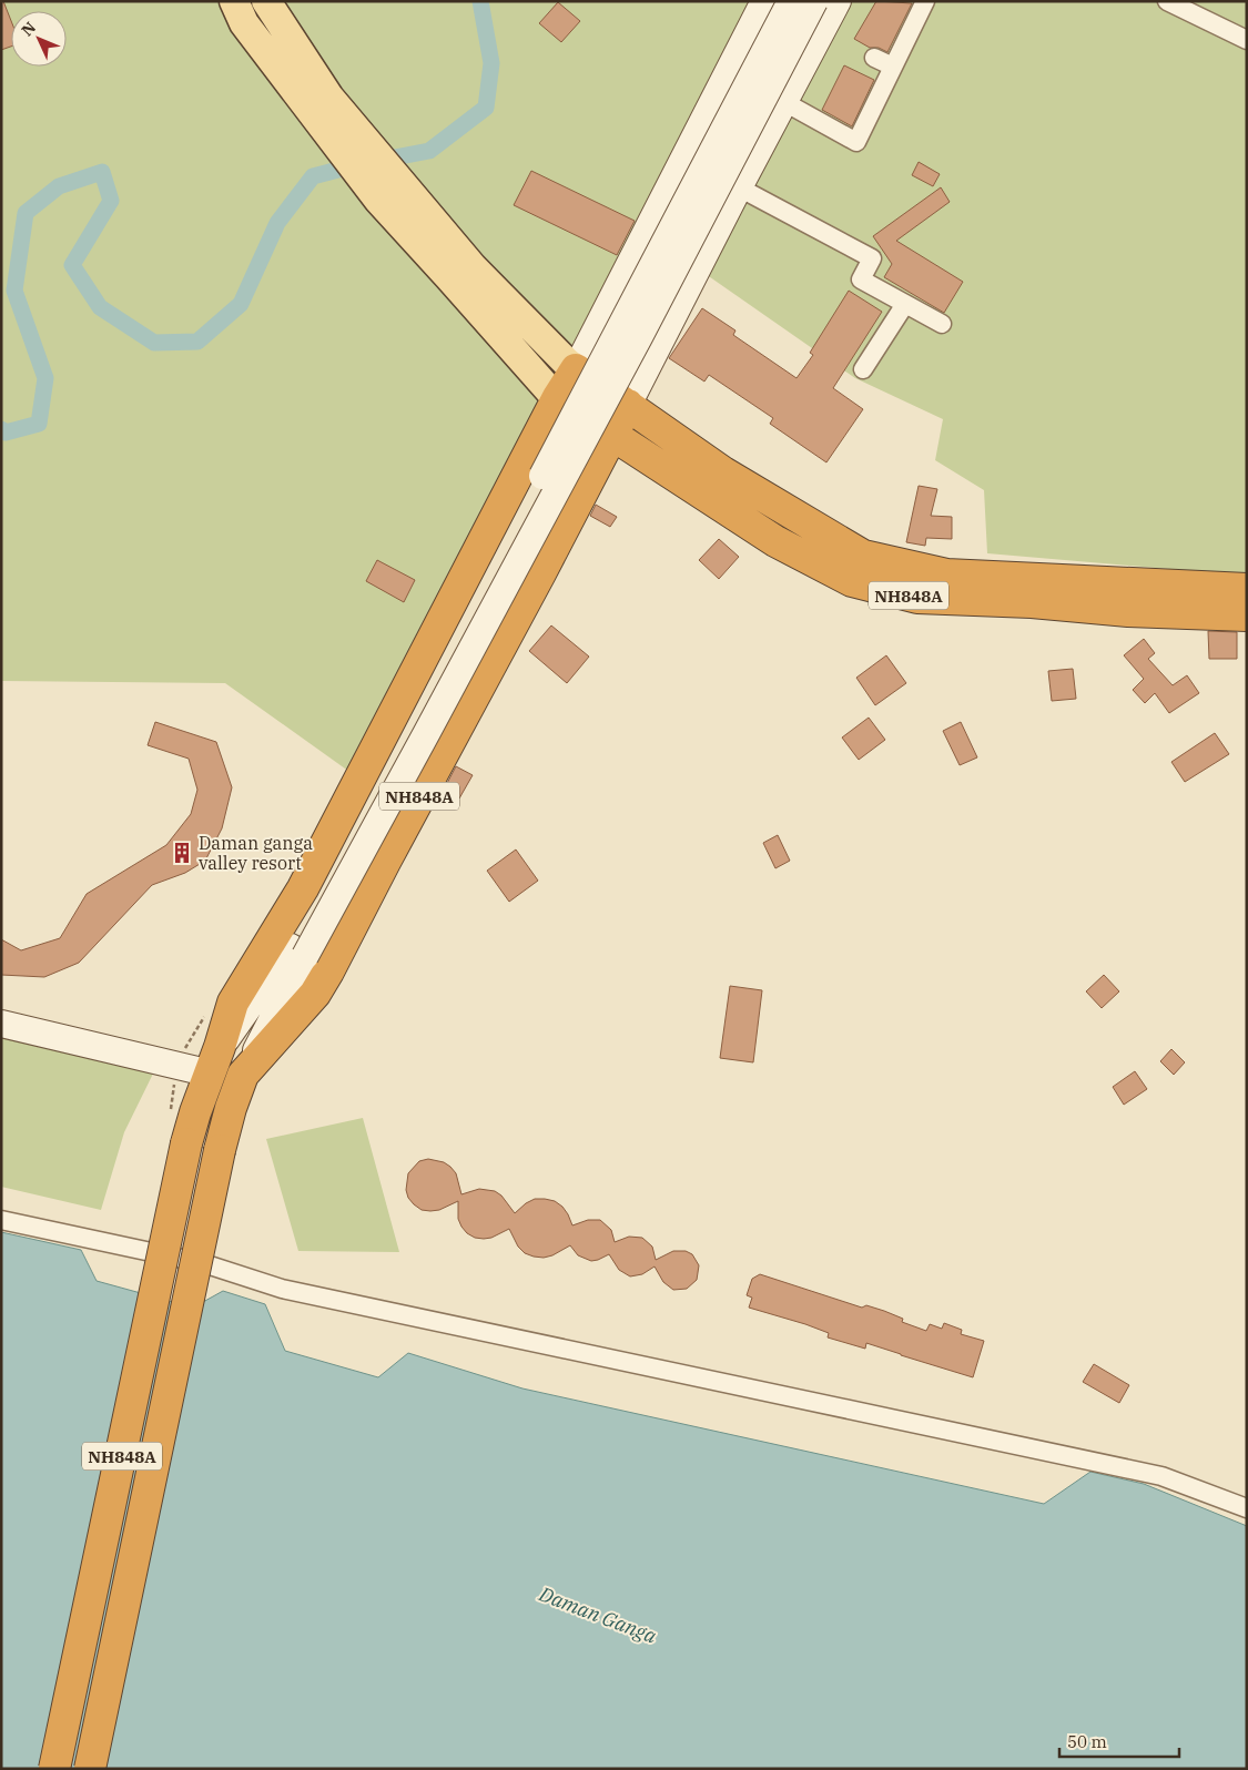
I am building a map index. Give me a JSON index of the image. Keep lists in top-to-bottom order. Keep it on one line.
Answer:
{"streets":{"highway":["NH848A"]},"water":["Daman Ganga"],"places":{"building":["Daman ganga valley resort"]},"scale_bar":"50 m","north":"top left"}
